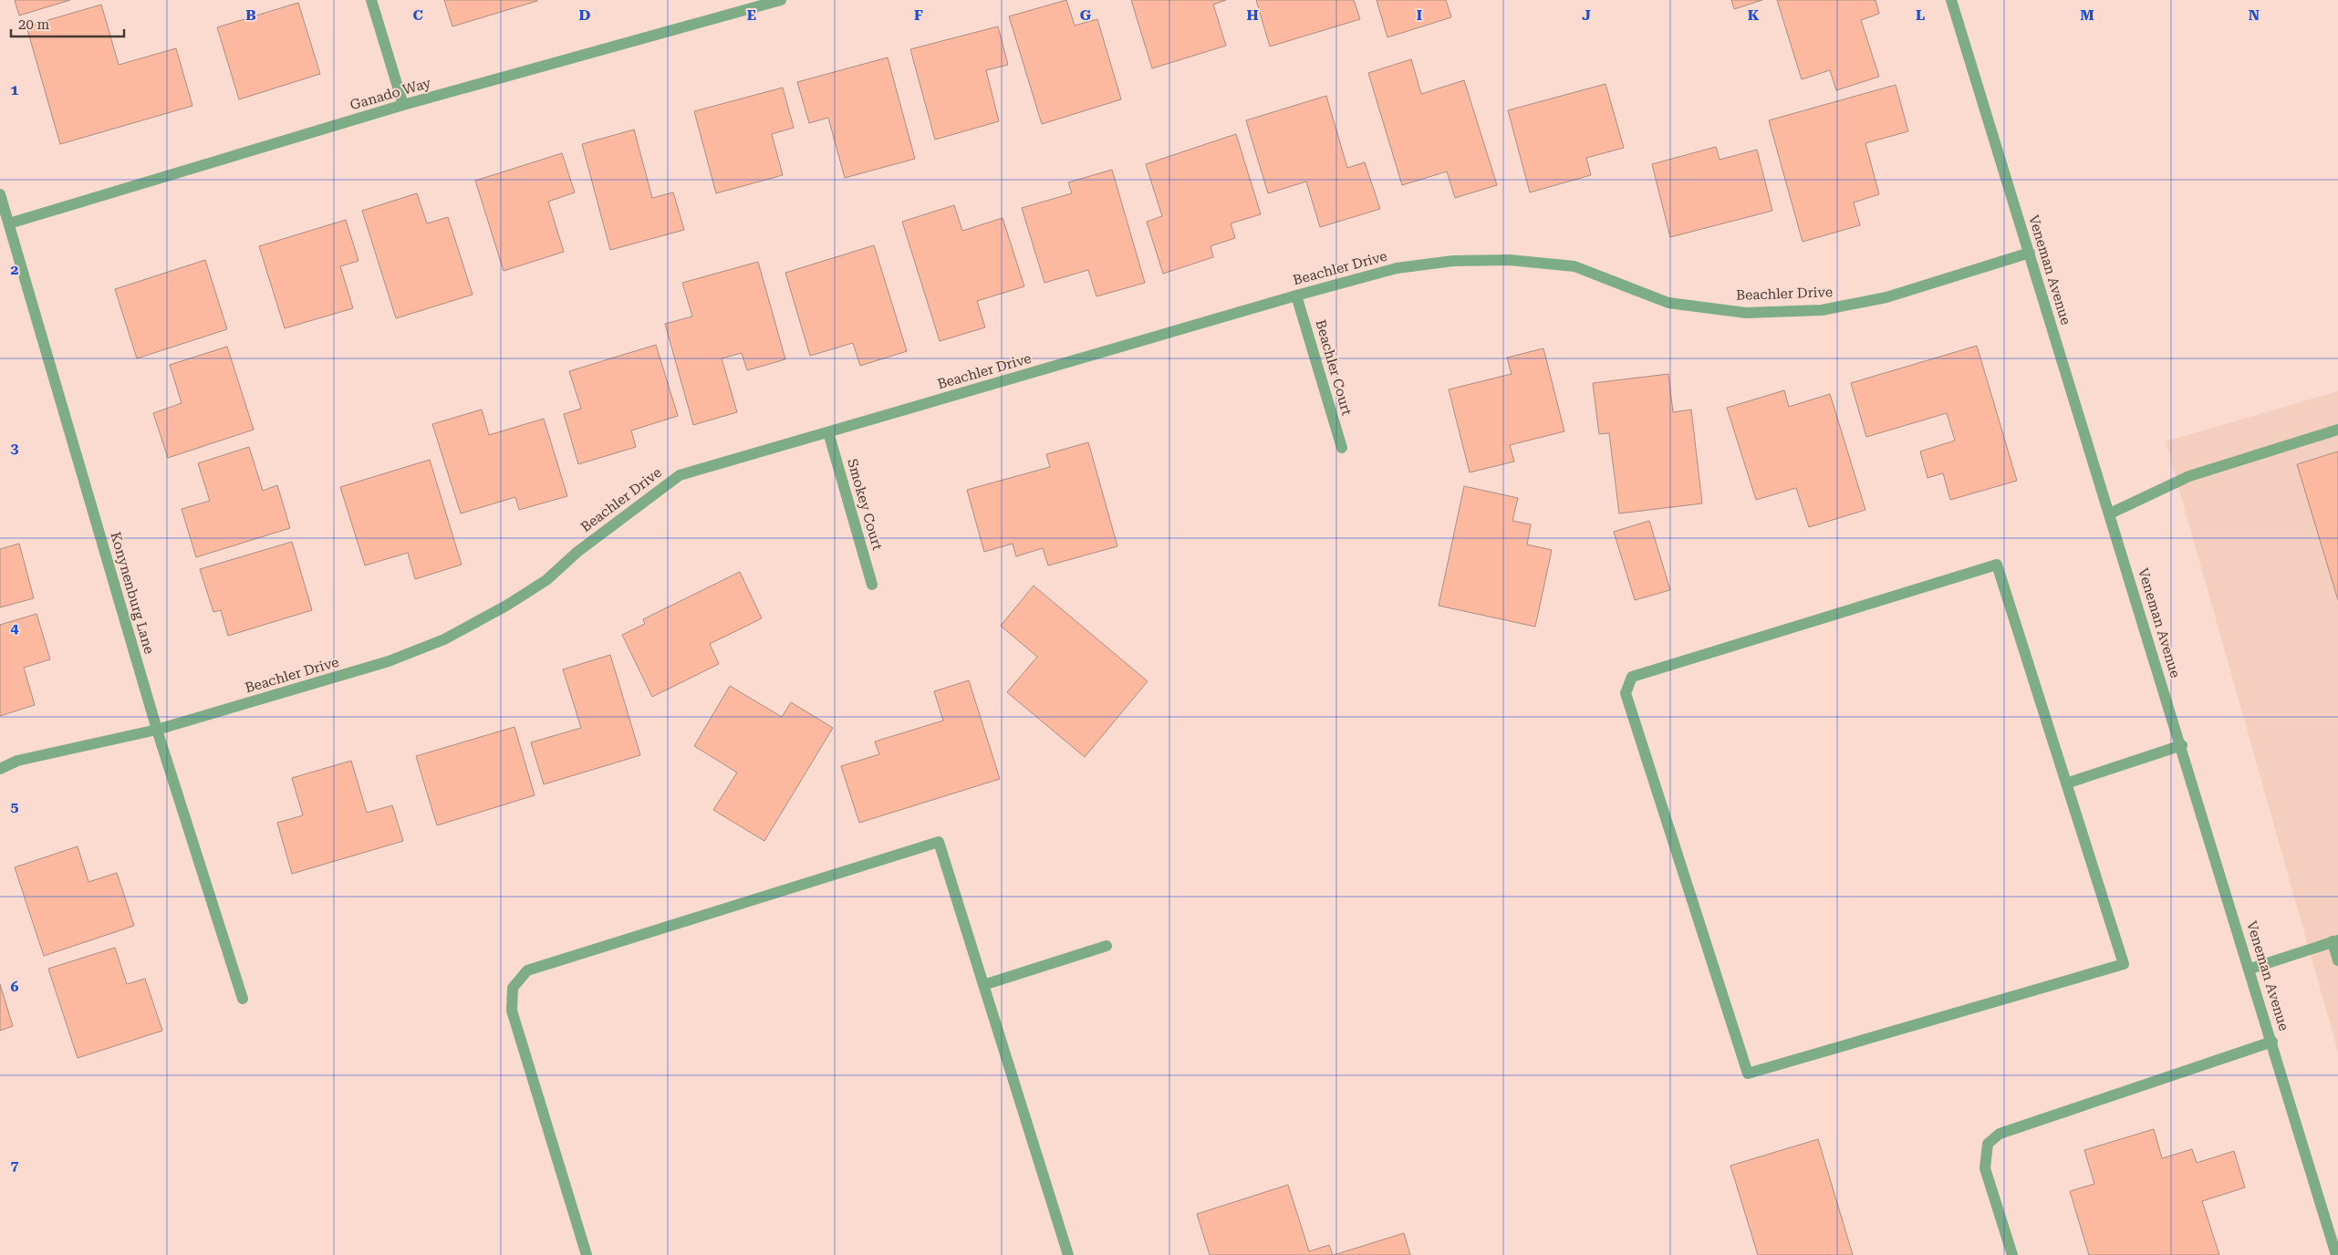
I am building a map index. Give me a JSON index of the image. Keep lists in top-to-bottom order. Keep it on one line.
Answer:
{"streets":{"street":["Ganado Way","Beachler Drive","Veneman Avenue","Beachler Court","Smokey Court","Konynenburg Lane"]},"crossings":[["Ganado Way","Konynenburg Lane"],["Beachler Drive","Veneman Avenue"],["Beachler Drive","Beachler Court"],["Beachler Drive","Smokey Court"],["Beachler Drive","Konynenburg Lane"]],"scale_bar":"20 m","grid":{"columns":["B","C","D","E","F","G","H","I","J","K","L","M","N"],"rows":["1","2","3","4","5","6","7"]}}
